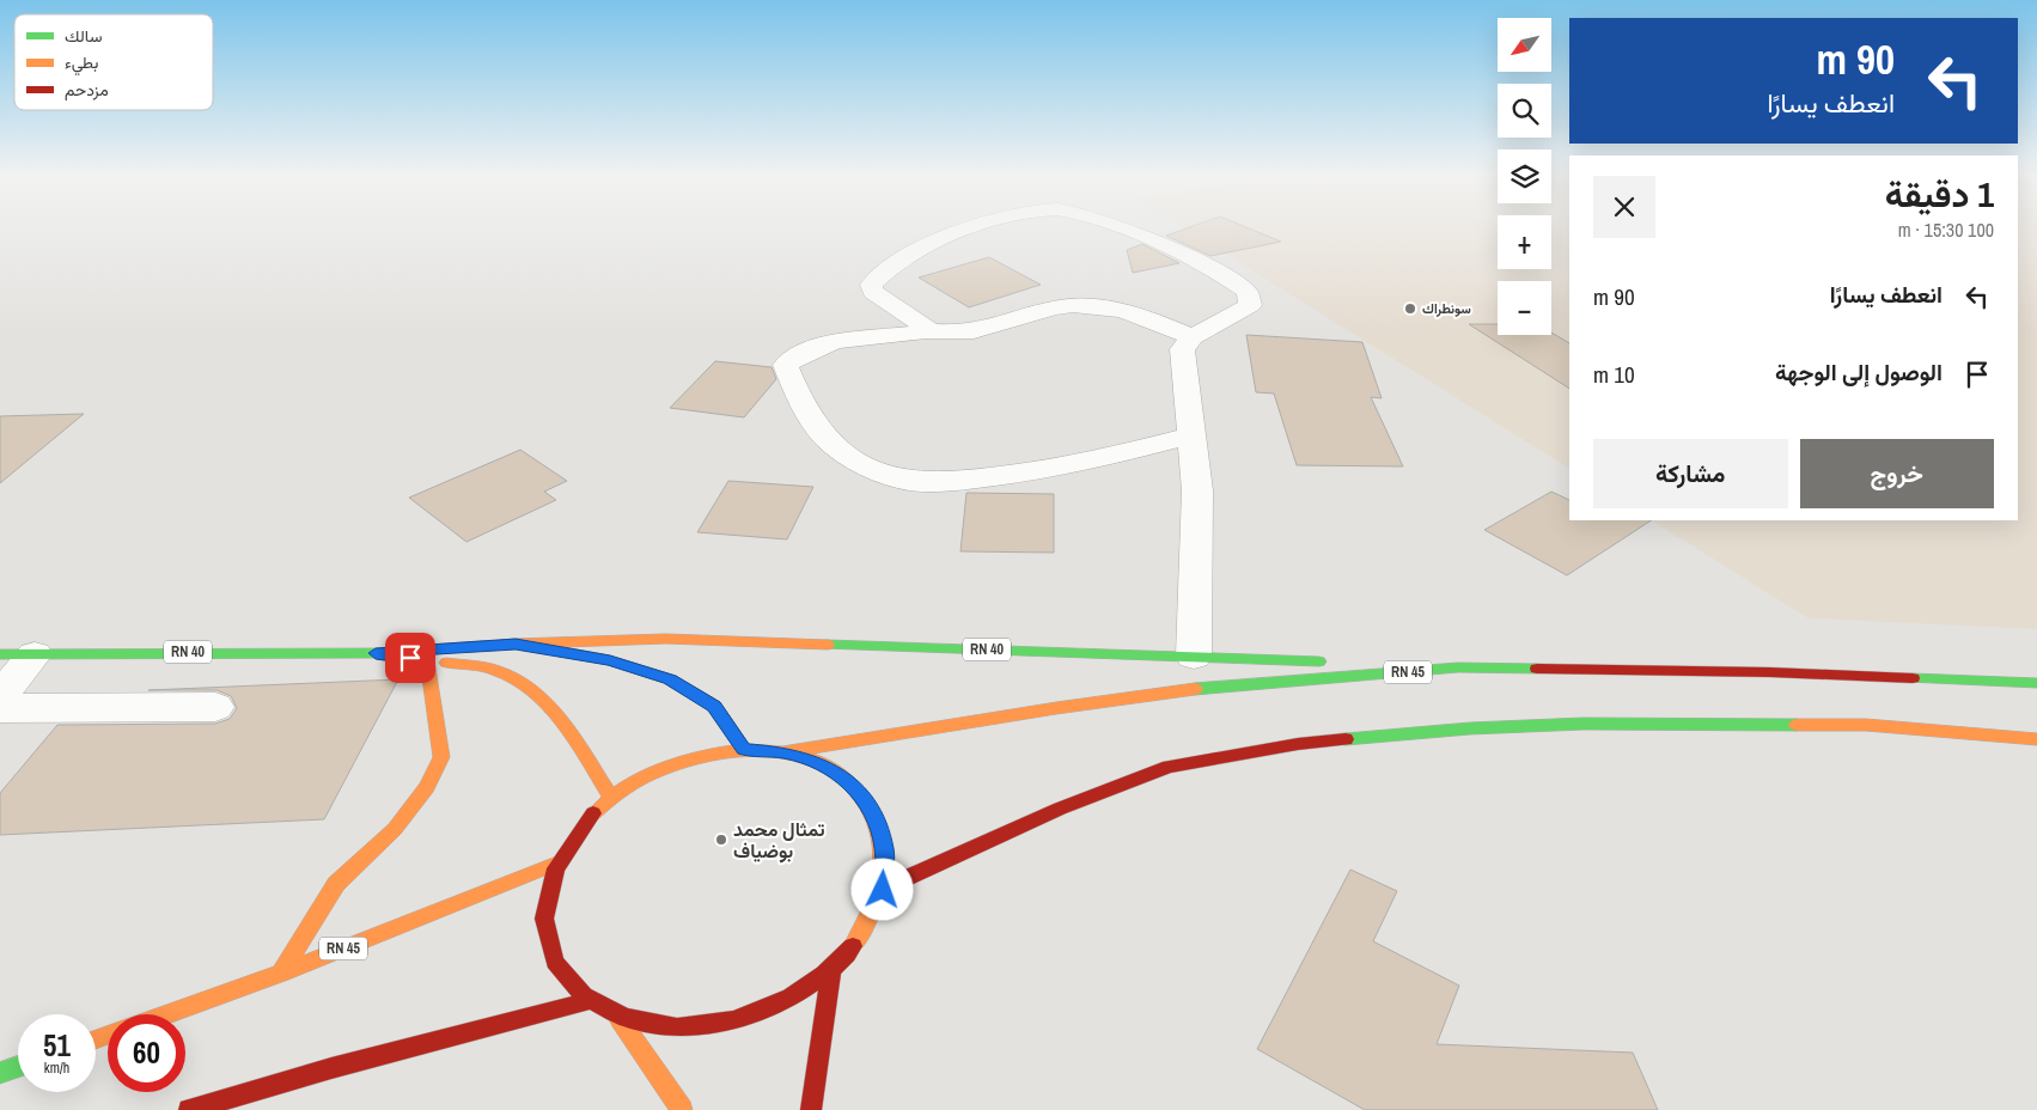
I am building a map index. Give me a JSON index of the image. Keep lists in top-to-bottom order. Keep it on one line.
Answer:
{"streets":{"main road":["RN 40","RN 45"]},"crossings":[["RN 40","RN 45"]],"places":["سونطراك","تمثال محمد بوضياف"],"legend":["سالك","بطيء","مزدحم"],"north":"bottom left","page":{"map_buttons":["+","−"],"turn":["90 m","انعطف يسارًا"],"heading":["1 دقيقة","100 m · 15:30"],"list":[{"name":"انعطف يسارًا","value":"90 m"},{"name":"الوصول إلى الوجهة","value":"10 m"}],"buttons":["خروج","مشاركة"],"speed":"51 km/h","limit":"60"}}
